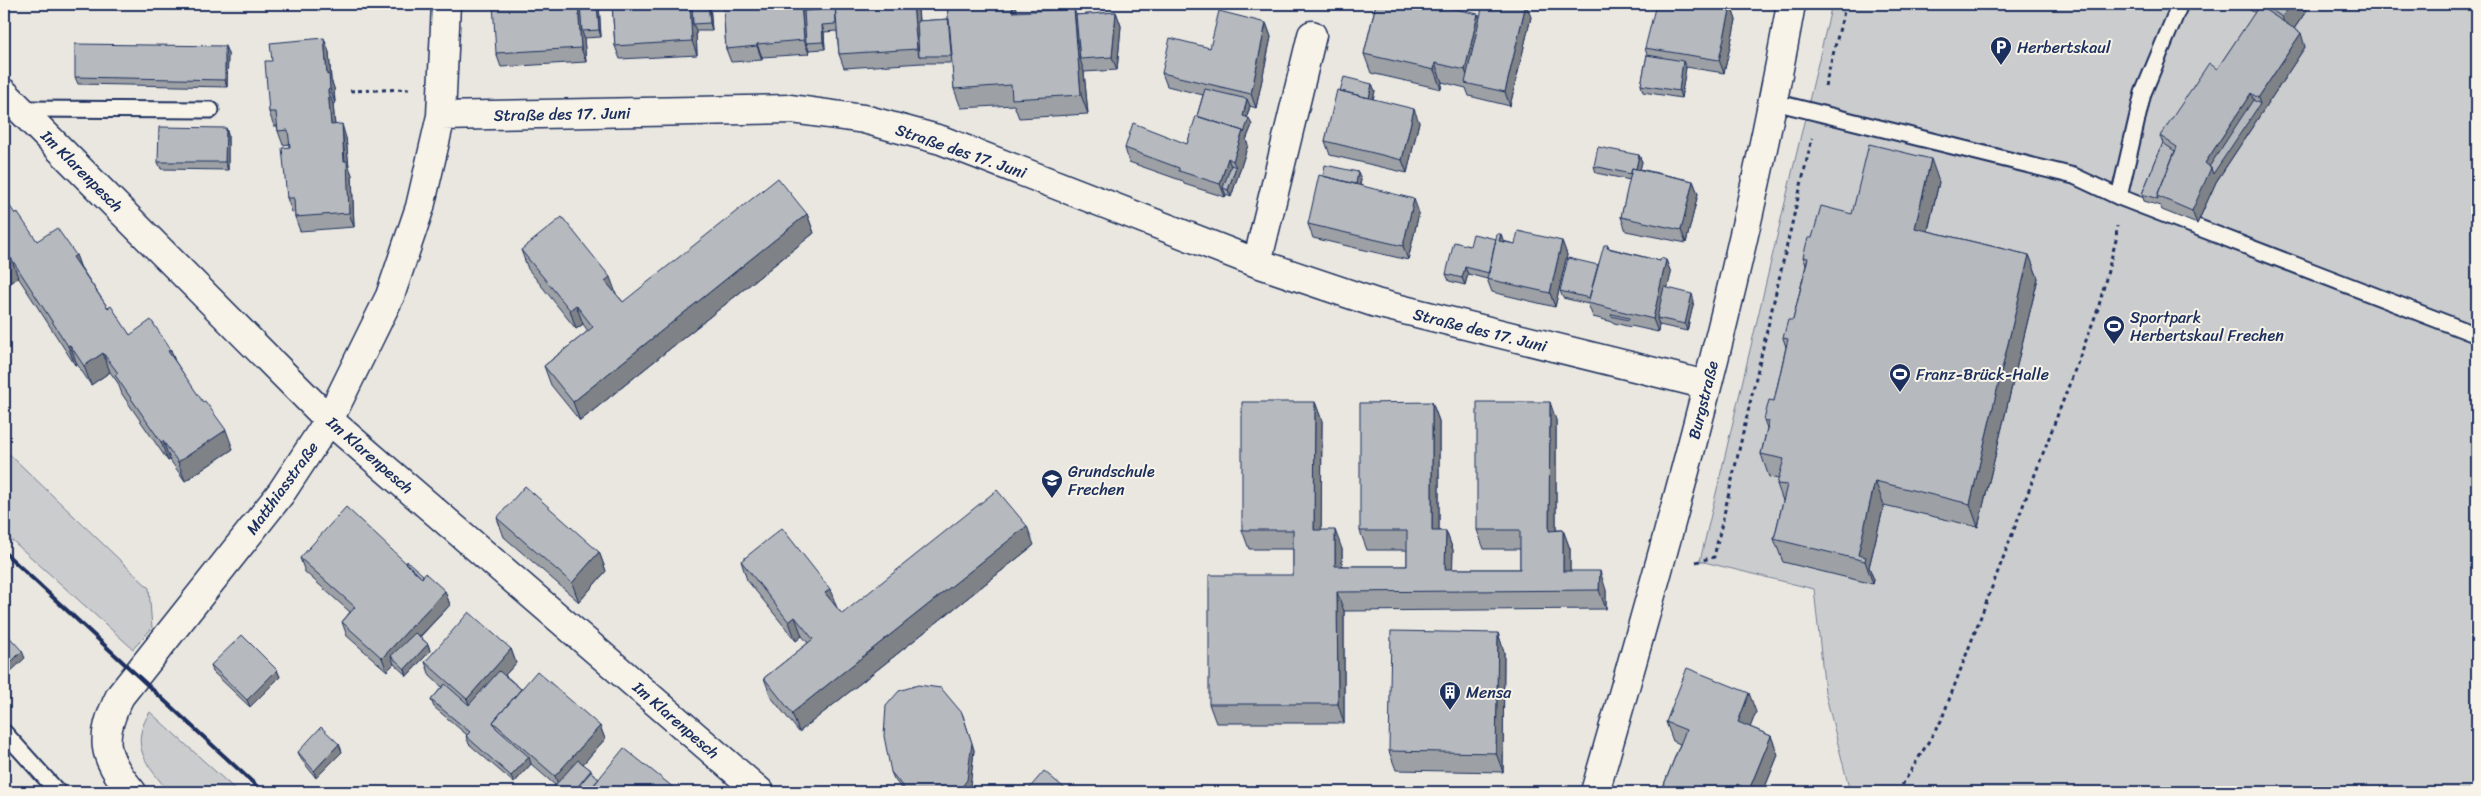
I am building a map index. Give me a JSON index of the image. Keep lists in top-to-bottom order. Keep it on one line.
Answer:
{"streets":{"street":["Straße des 17. Juni","Im Klarenpesch","Burgstraße","Matthiasstraße"]},"crossings":[["Straße des 17. Juni","Burgstraße"],["Straße des 17. Juni","Matthiasstraße"],["Im Klarenpesch","Matthiasstraße"]],"places":{"parking":["Herbertskaul"],"sports":["Sportpark Herbertskaul Frechen","Franz-Brück-Halle"],"school or university":["Grundschule Frechen"],"building":["Mensa"]}}
